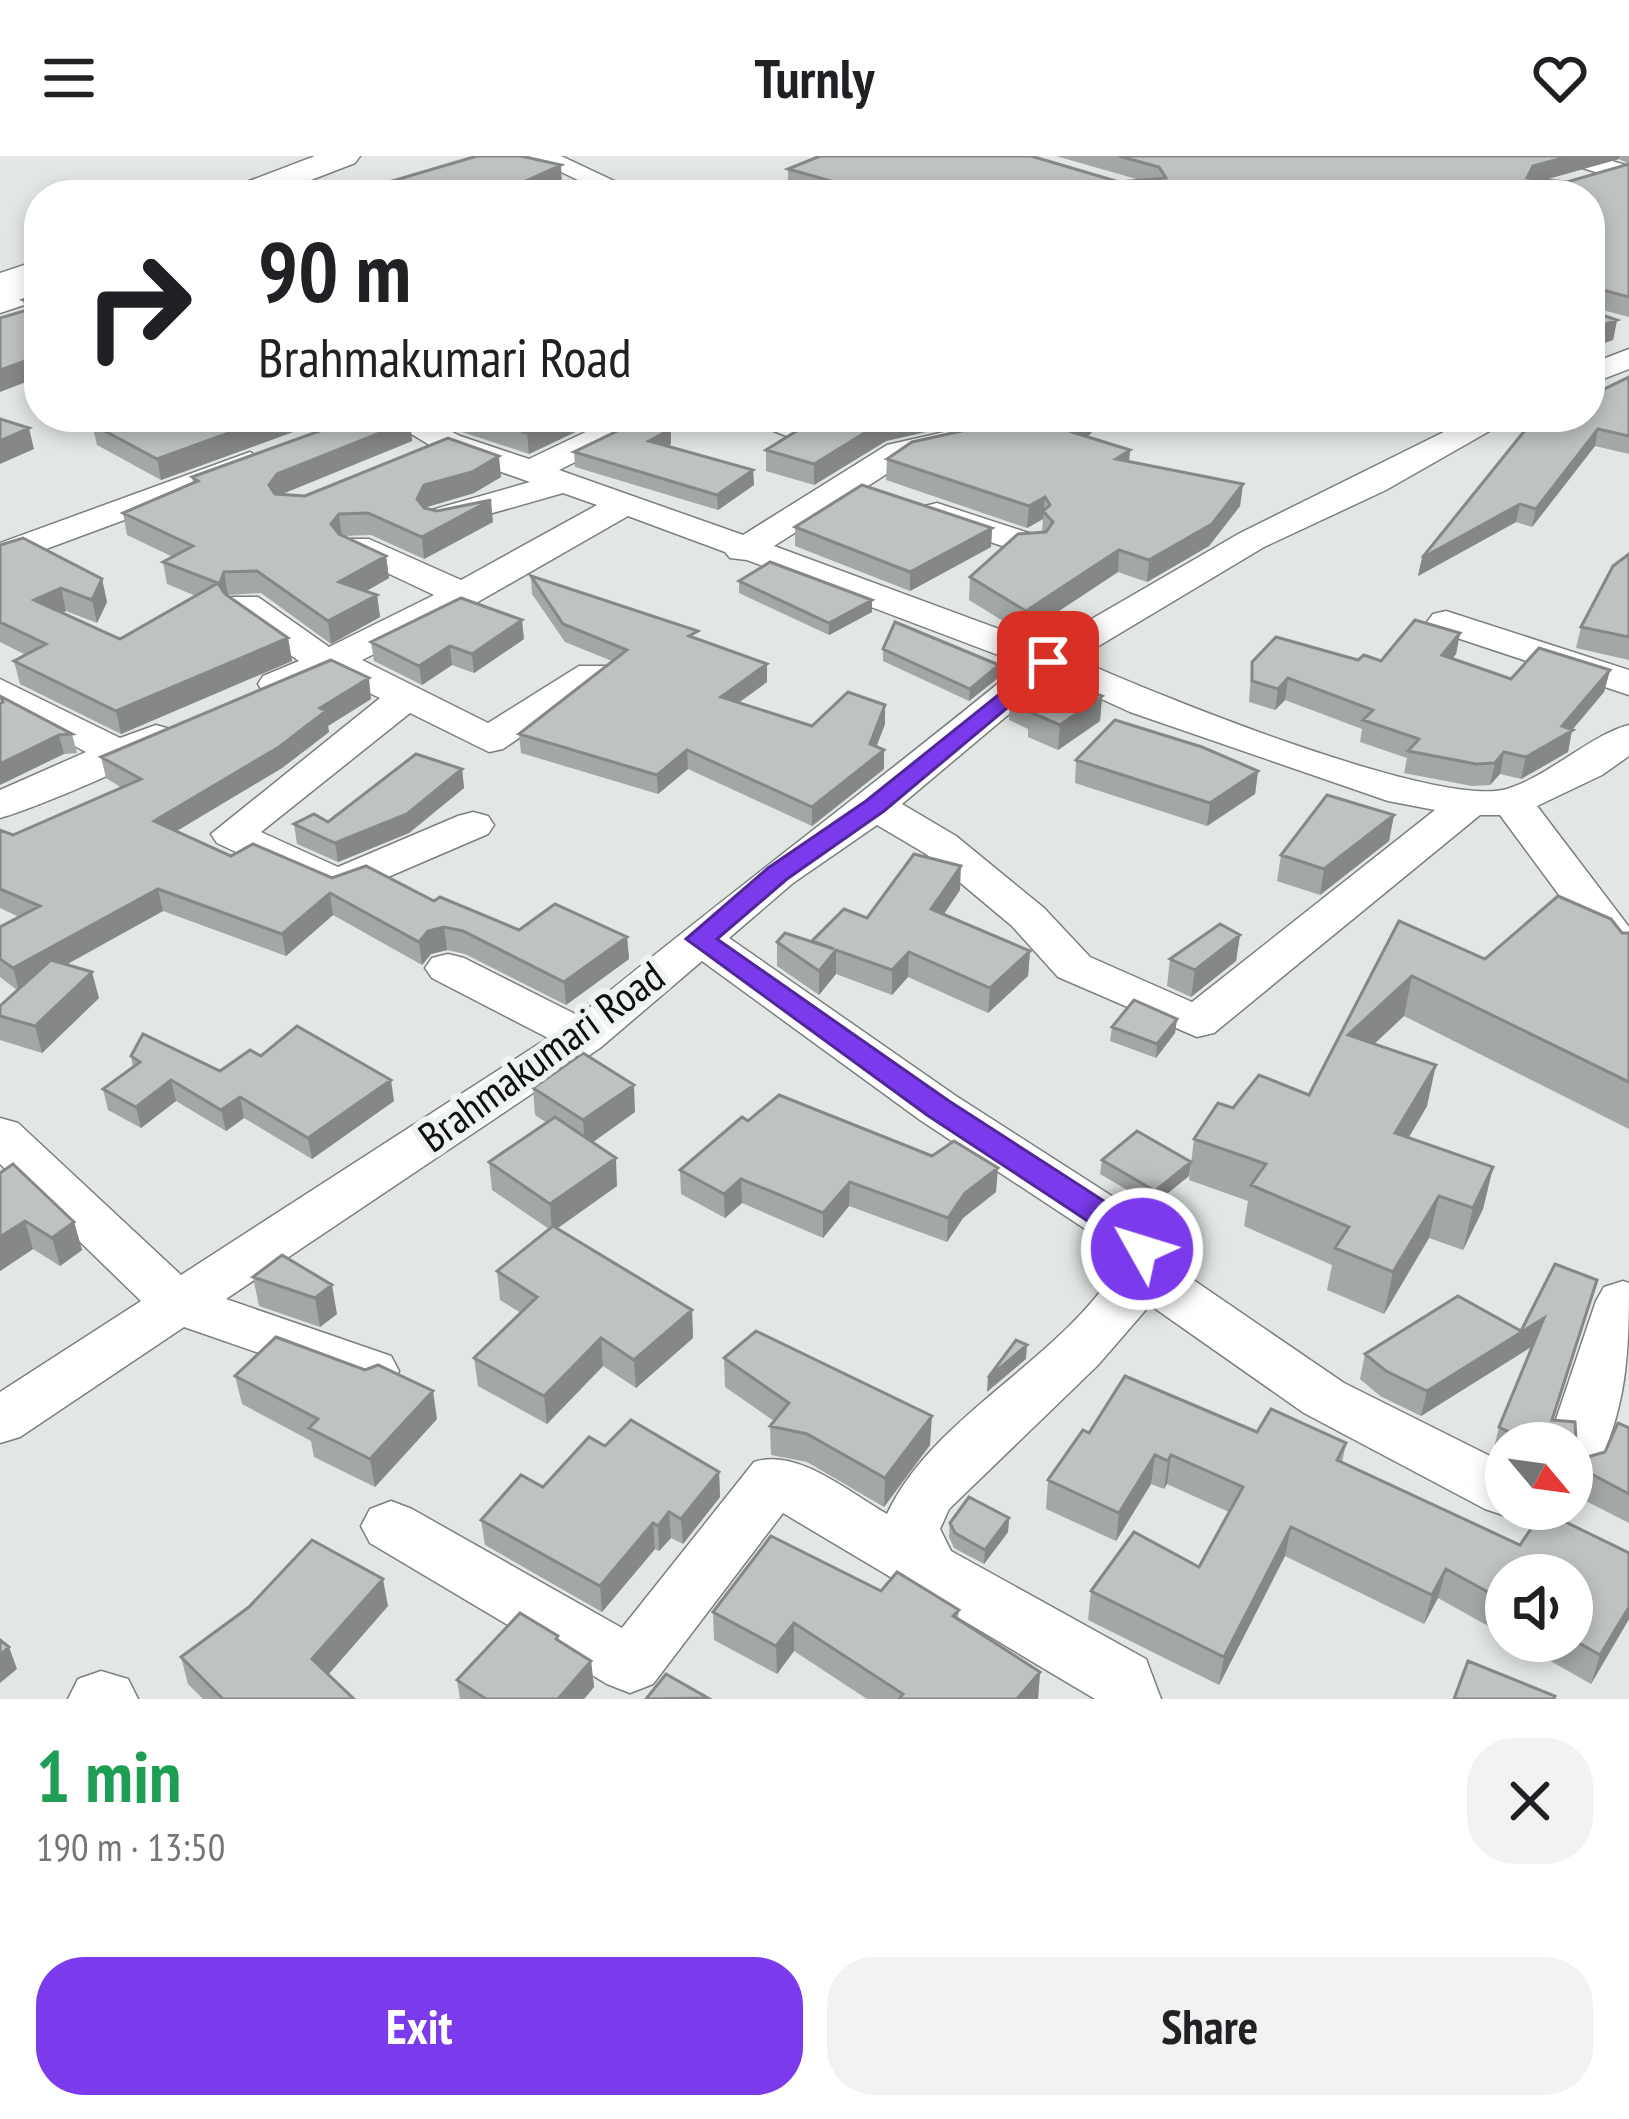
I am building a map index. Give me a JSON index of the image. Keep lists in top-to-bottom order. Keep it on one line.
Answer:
{"streets":{"street":["Brahmakumari Road"]},"north":"bottom right","page":{"header":"Turnly","turn":["90 m","Brahmakumari Road"],"heading":["1 min","190 m · 13:50"],"buttons":["Exit","Share"]}}
